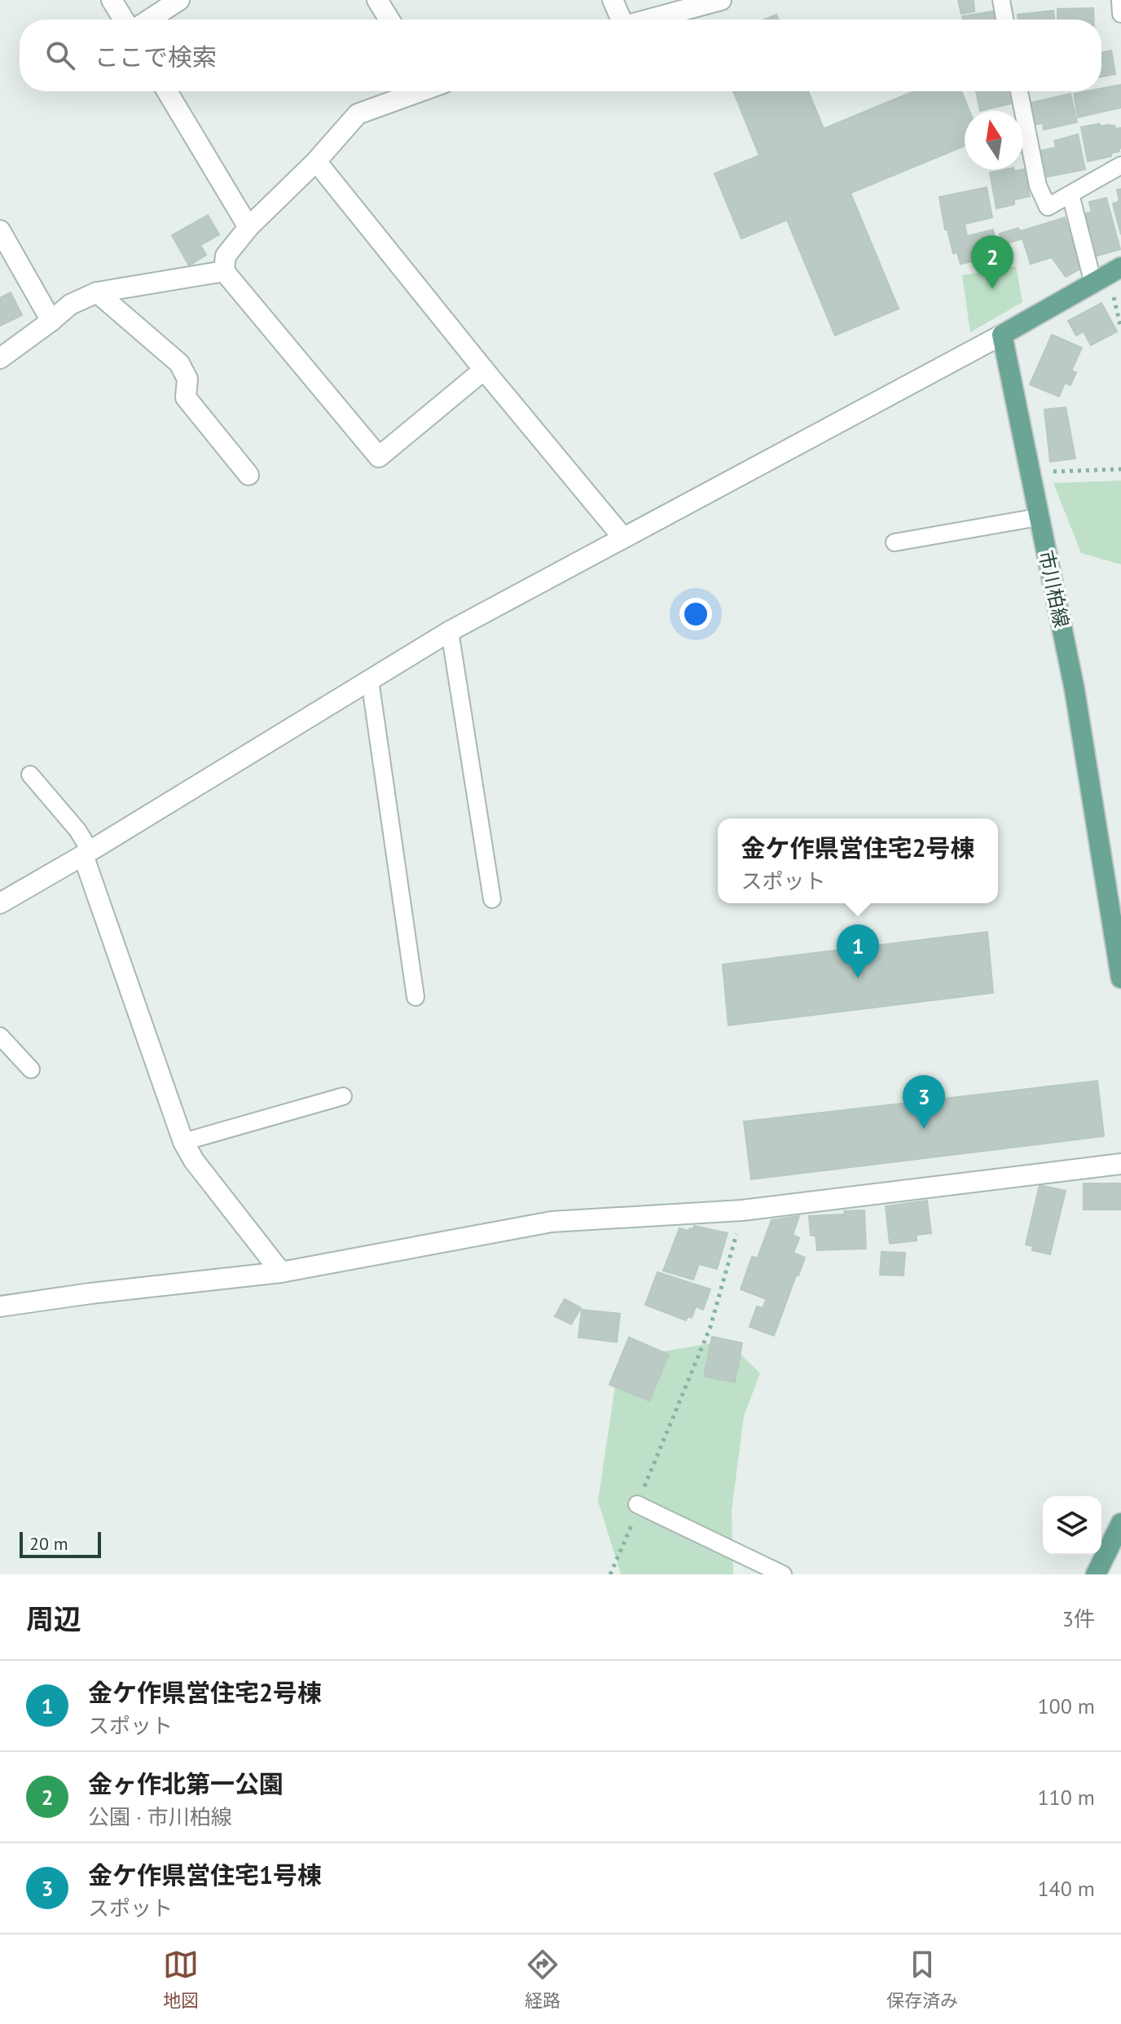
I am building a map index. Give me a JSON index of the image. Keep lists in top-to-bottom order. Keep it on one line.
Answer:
{"streets":{"main road":["市川柏線"]},"scale_bar":"20 m","north":"top","page":{"search":"ここで検索","pins":["2","1","3"],"popup":["金ケ作県営住宅2号棟","スポット"],"scale":"20 m","heading":["周辺","3件"],"list":[{"mark":"1","name":"金ケ作県営住宅2号棟","note":"スポット","value":"100 m"},{"mark":"2","name":"金ヶ作北第一公園","note":"公園 · 市川柏線","value":"110 m"},{"mark":"3","name":"金ケ作県営住宅1号棟","note":"スポット","value":"140 m"}],"nav":["地図","経路","保存済み"]}}
